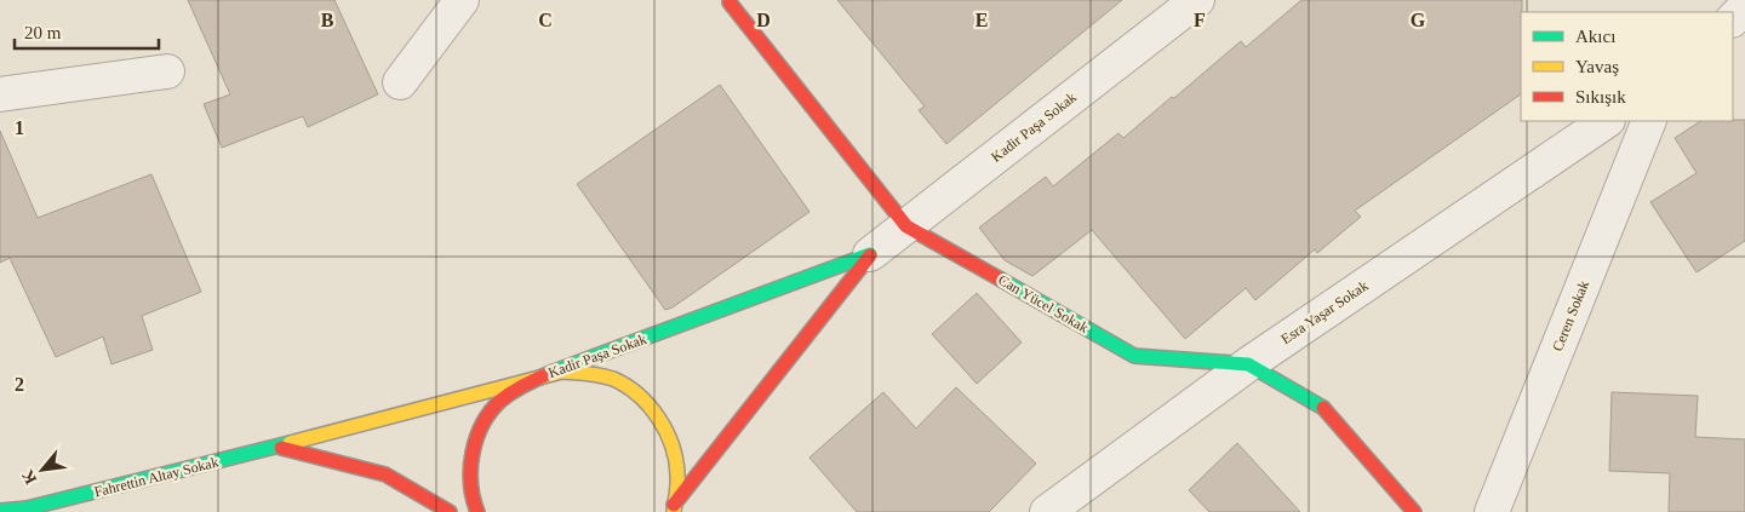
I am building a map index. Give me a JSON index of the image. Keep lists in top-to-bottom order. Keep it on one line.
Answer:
{"streets":{"street":["Kadir Paşa Sokak","Can Yücel Sokak","Esra Yaşar Sokak","Ceren Sokak","Fahrettin Altay Sokak"]},"crossings":[["Kadir Paşa Sokak","Can Yücel Sokak"],["Kadir Paşa Sokak","Fahrettin Altay Sokak"],["Can Yücel Sokak","Esra Yaşar Sokak"]],"legend":["Akıcı","Yavaş","Sıkışık"],"scale_bar":"20 m","north":"bottom left","grid":{"columns":["B","C","D","E","F","G"],"rows":["1","2"]}}
